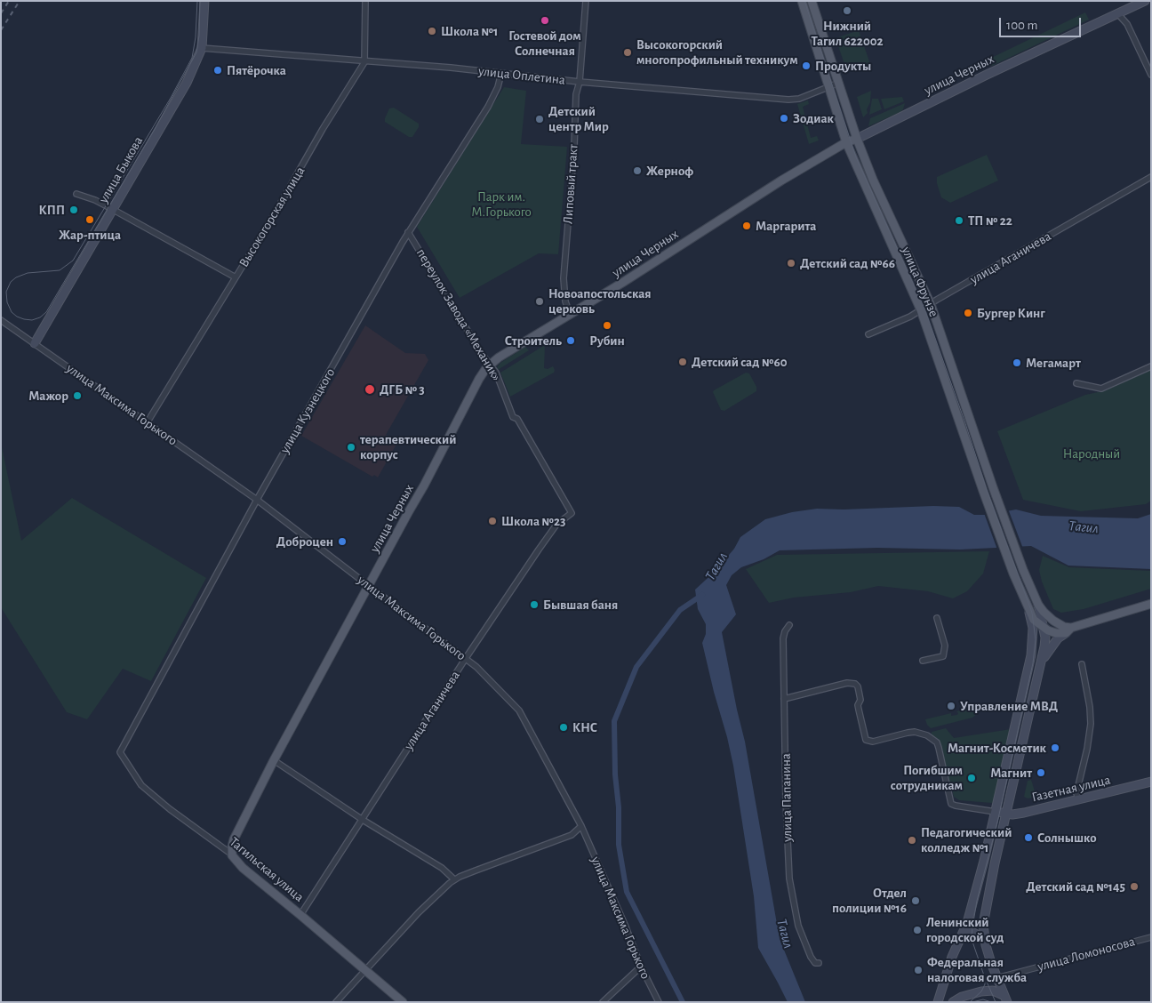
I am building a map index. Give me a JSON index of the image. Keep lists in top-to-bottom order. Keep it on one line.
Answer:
{"streets":{"main road":["улица Черных","улица Быкова","улица Фрунзе","Газетная улица","Тагильская улица"],"street":["улица Оплетина","Липовый тракт","Высокогорская улица","улица Аганичева","переулок Завода «Механик»","улица Максима Горького","улица Кузнецкого","улица Папанина","улица Ломоносова"]},"crossings":[["улица Черных","Липовый тракт"],["улица Черных","улица Фрунзе"],["улица Черных","переулок Завода «Механик»"],["улица Черных","улица Максима Горького"],["улица Черных","Тагильская улица"],["улица Оплетина","улица Быкова"],["улица Оплетина","Липовый тракт"],["улица Оплетина","Высокогорская улица"],["улица Оплетина","улица Фрунзе"],["улица Оплетина","улица Кузнецкого"],["улица Быкова","улица Максима Горького"],["Высокогорская улица","улица Максима Горького"],["улица Аганичева","улица Фрунзе"],["улица Аганичева","переулок Завода «Механик»"],["улица Аганичева","улица Максима Горького"],["улица Аганичева","Тагильская улица"],["переулок Завода «Механик»","улица Кузнецкого"],["улица Максима Горького","улица Кузнецкого"],["улица Кузнецкого","Тагильская улица"]],"water":["Тагил"],"parks":["Парк им. М.Горького","Народный"],"places":["Нижний Тагил 622002","Гостевой дом Солнечная","Школа №1","Высокогорский многопрофильный техникум","Продукты","Пятёрочка","Зодиак","Детский центр Мир","Жерноф","КПП","Жар-птица","ТП № 22","Маргарита","Детский сад №66","Новоапостольская церковь","Бургер Кинг","Рубин","Строитель","Детский сад №60","Мегамарт","ДГБ № 3","Мажор","терапевтический корпус","Школа №23","Доброцен","Бывшая баня","Управление МВД","КНС","Магнит-Косметик","Магнит","Погибшим сотрудникам","Солнышко","Педагогический колледж №1","Детский сад №145","Отдел полиции №16","Ленинский городской суд","Федеральная налоговая служба"],"scale_bar":"100 m"}
